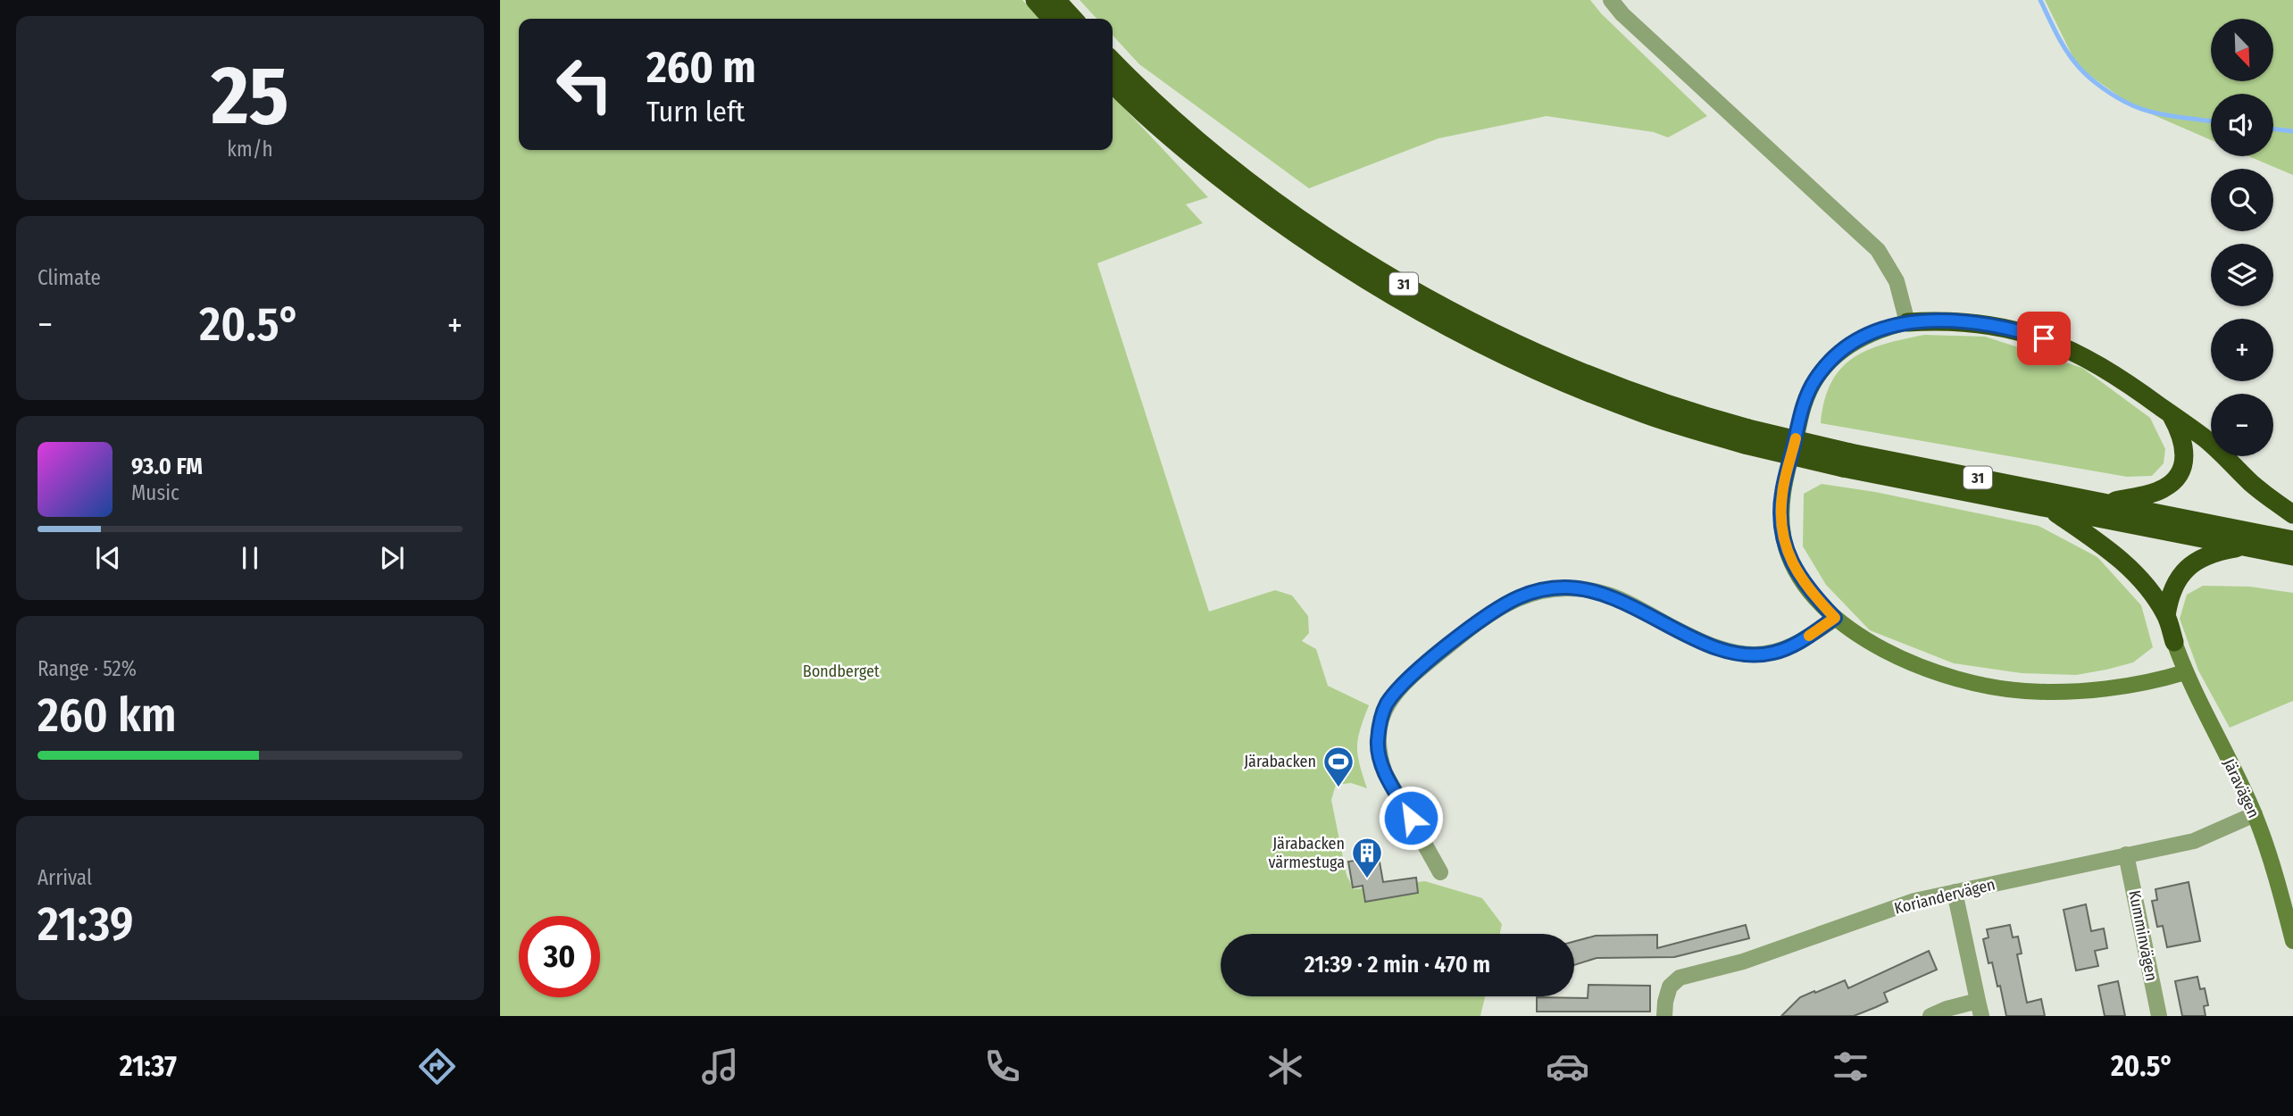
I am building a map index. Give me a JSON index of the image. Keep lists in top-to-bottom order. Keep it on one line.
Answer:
{"streets":{"highway":["31"],"street":["Järavägen","Koriandervägen","Kumminvägen"]},"crossings":[["Järavägen","Koriandervägen"],["Koriandervägen","Kumminvägen"]],"parks":["Bondberget"],"places":{"sports":["Järabacken"],"building":["Järabacken värmestuga"]},"north":"bottom right","page":{"tile":[["25","km/h"],"Climate",["Range · 52%","260 km"],["Arrival","21:39"]],"map_buttons":["+","−"],"turn":["260 m","Turn left"],"heat":["−","20.5°","+"],"song":["93.0 FM","Music"],"limit":"30","trip":"21:39 · 2 min · 470 m","tabs":["21:37","20.5°"]}}
